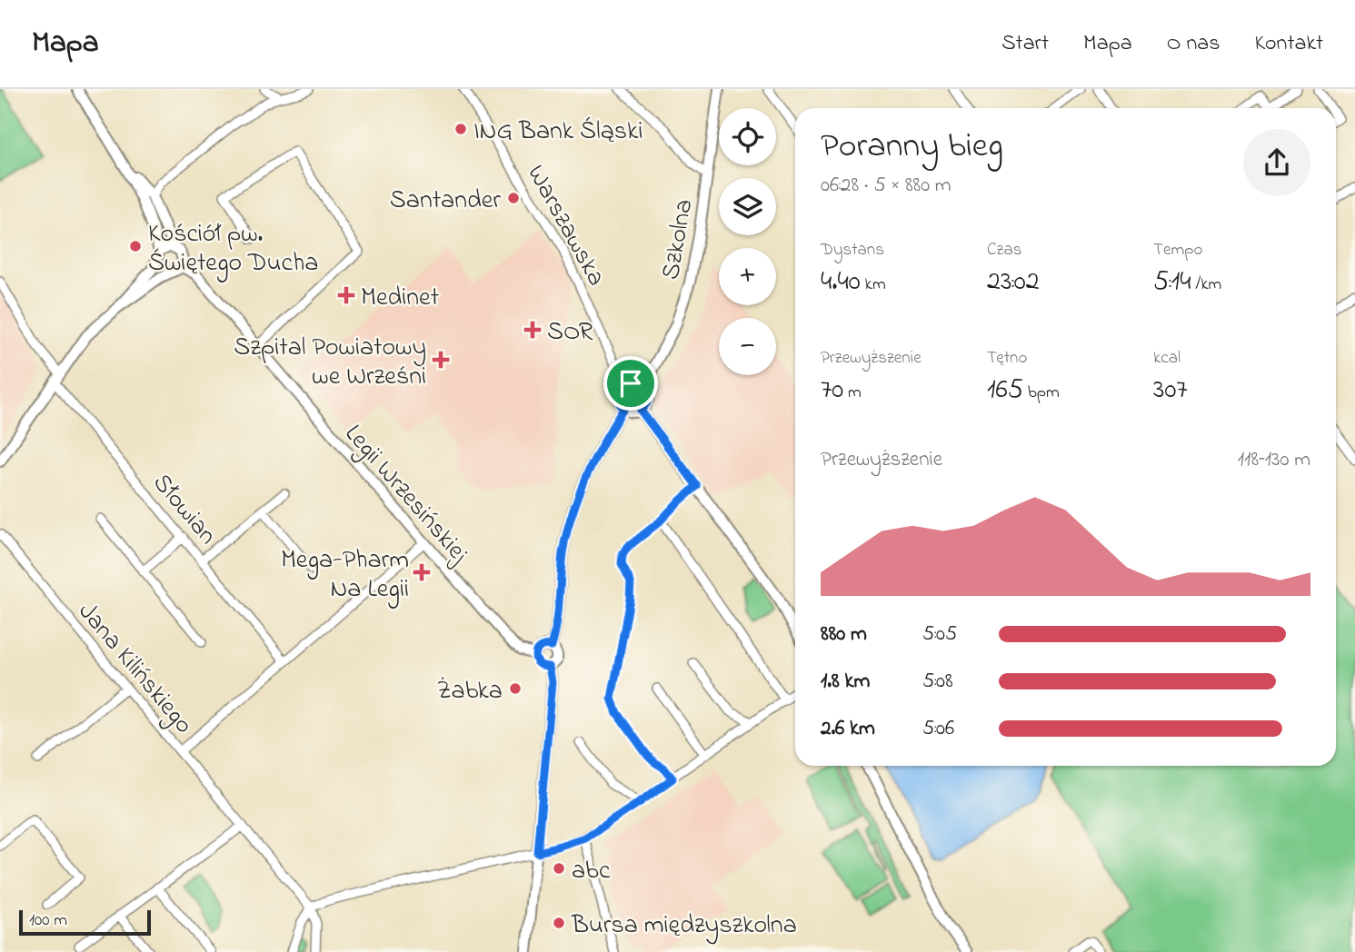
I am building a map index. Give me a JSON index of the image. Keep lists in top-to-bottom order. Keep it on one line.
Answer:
{"streets":{"street":["Warszawska","Szkolna","Legii Wrzesińskiej","Słowian","Jana Kilińskiego"]},"crossings":[["Warszawska","Szkolna"]],"places":{"other":["ING Bank Śląski","Santander","Kościół pw. Świętego Ducha","Żabka","abc","Bursa międzyszkolna"],"health":["Medinet","SOR","Szpital Powiatowy we Wrześni","Mega-Pharm Na Legii"]},"scale_bar":"100 m","page":{"header":"Mapa","nav":["Start","Mapa","O nas","Kontakt"],"map_buttons":["+","−"],"heading":["Poranny bieg","06:28 · 5 × 880 m"],"stats":[["Dystans","4.40 km"],["Czas","23:02"],["Tempo","5:14 /km"],["Przewyższenie","70 m"],["Tętno","165 bpm"],["kcal","307"]],"chart":["Przewyższenie","118–130 m"],"list":[{"name":"880 m","note":"5:05"},{"name":"1.8 km","note":"5:08"},{"name":"2.6 km","note":"5:06"}],"scale":"100 m"}}
